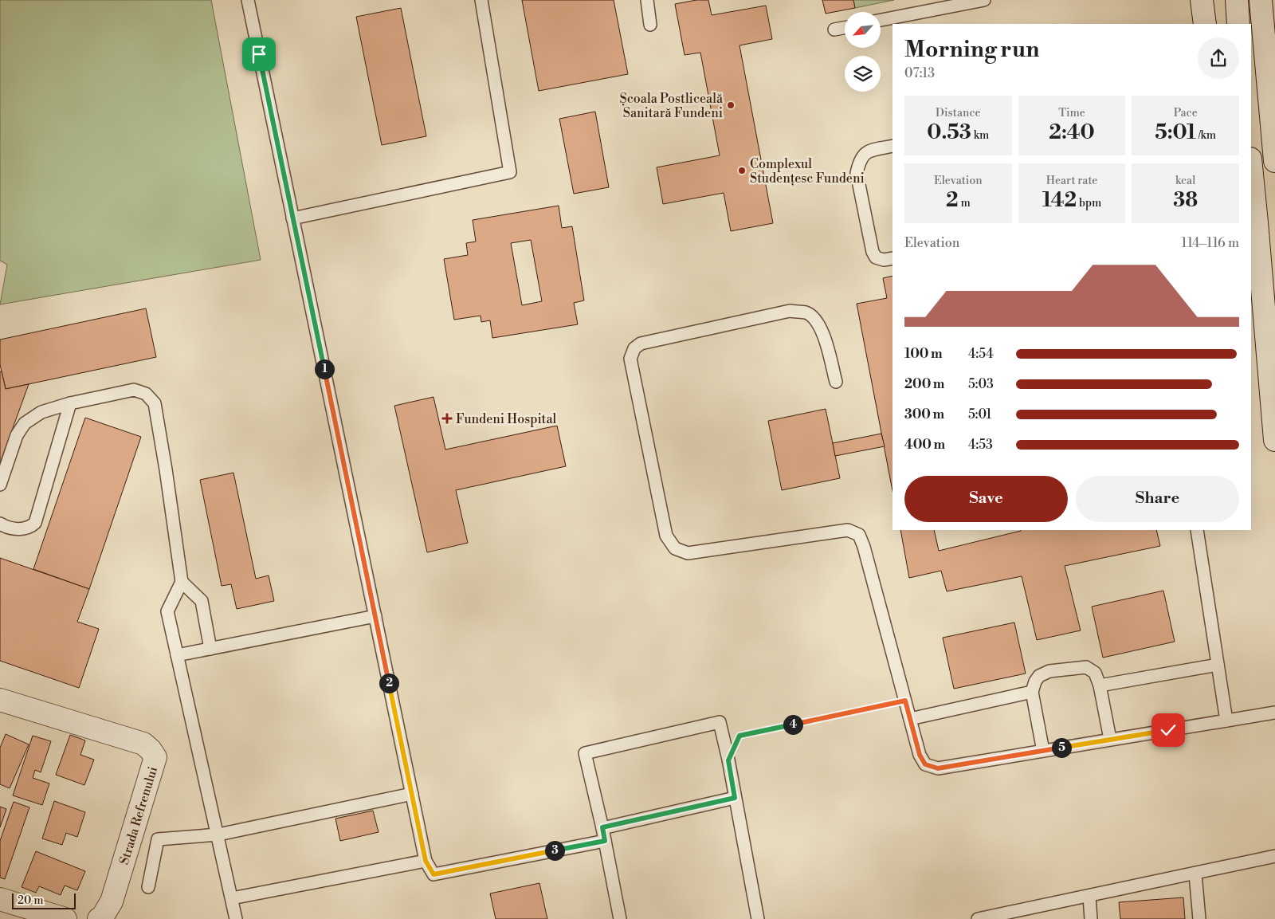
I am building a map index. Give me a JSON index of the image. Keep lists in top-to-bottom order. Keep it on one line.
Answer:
{"streets":{"main road":["Strada Refrenului"]},"places":{"other":["Școala Postliceală Sanitară Fundeni","Complexul Studențesc Fundeni"],"health":["Fundeni Hospital"]},"scale_bar":"20 m","north":"bottom left","page":{"heading":["Morning run","07:13"],"stats":[["Distance","0.53 km"],["Time","2:40"],["Pace","5:01 /km"],["Elevation","2 m"],["Heart rate","142 bpm"],["kcal","38"]],"chart":["Elevation","114–116 m"],"list":[{"name":"100 m","note":"4:54"},{"name":"200 m","note":"5:03"},{"name":"300 m","note":"5:01"},{"name":"400 m","note":"4:53"}],"pins":["1","2","4","5","3"],"buttons":["Save","Share"],"scale":"20 m"}}
